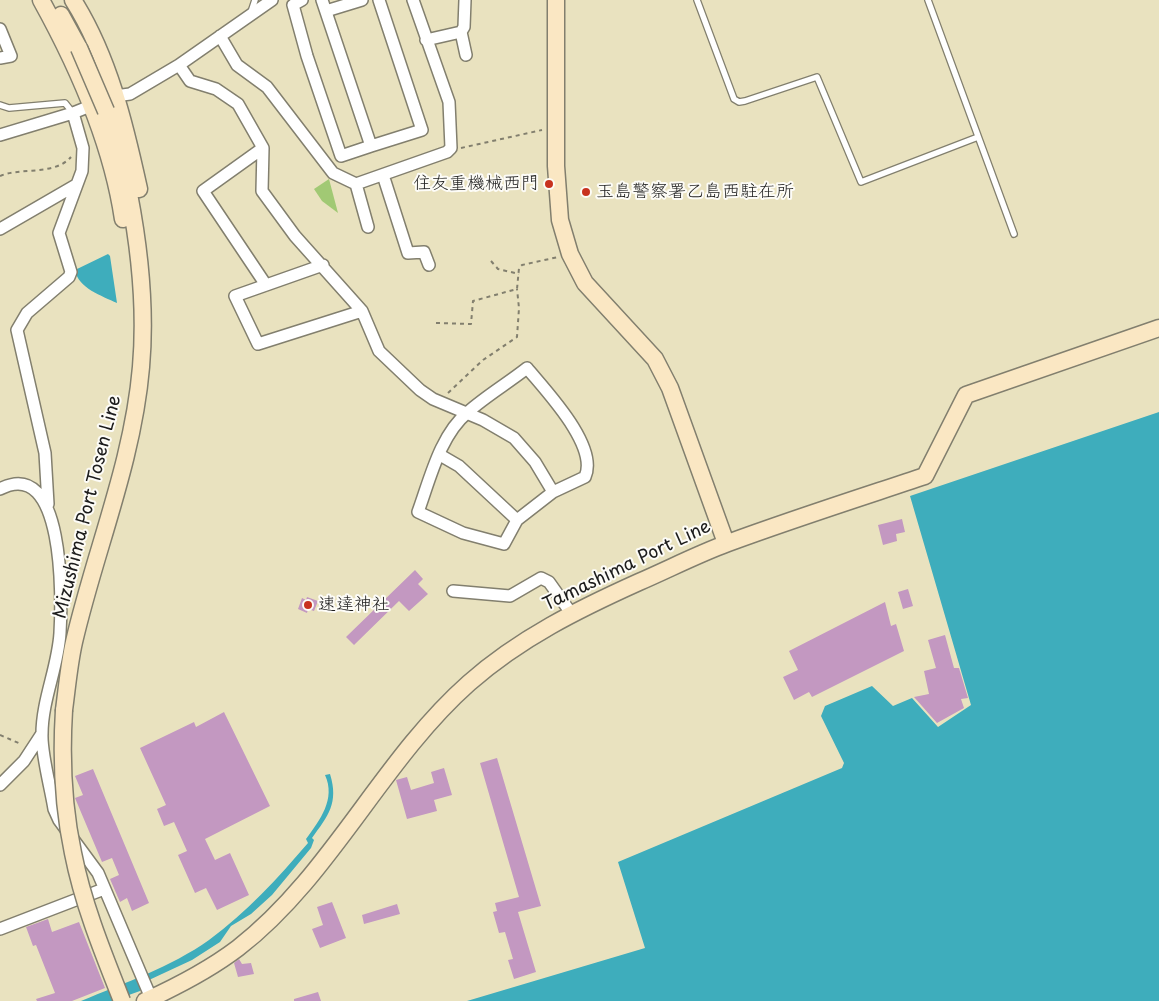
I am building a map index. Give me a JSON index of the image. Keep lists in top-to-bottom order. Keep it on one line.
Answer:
{"streets":{"main road":["Mizushima Port Tosen Line","Tamashima Port Line"]},"places":["住友重機械西門","玉島警察署乙島西駐在所","速達神社"]}
